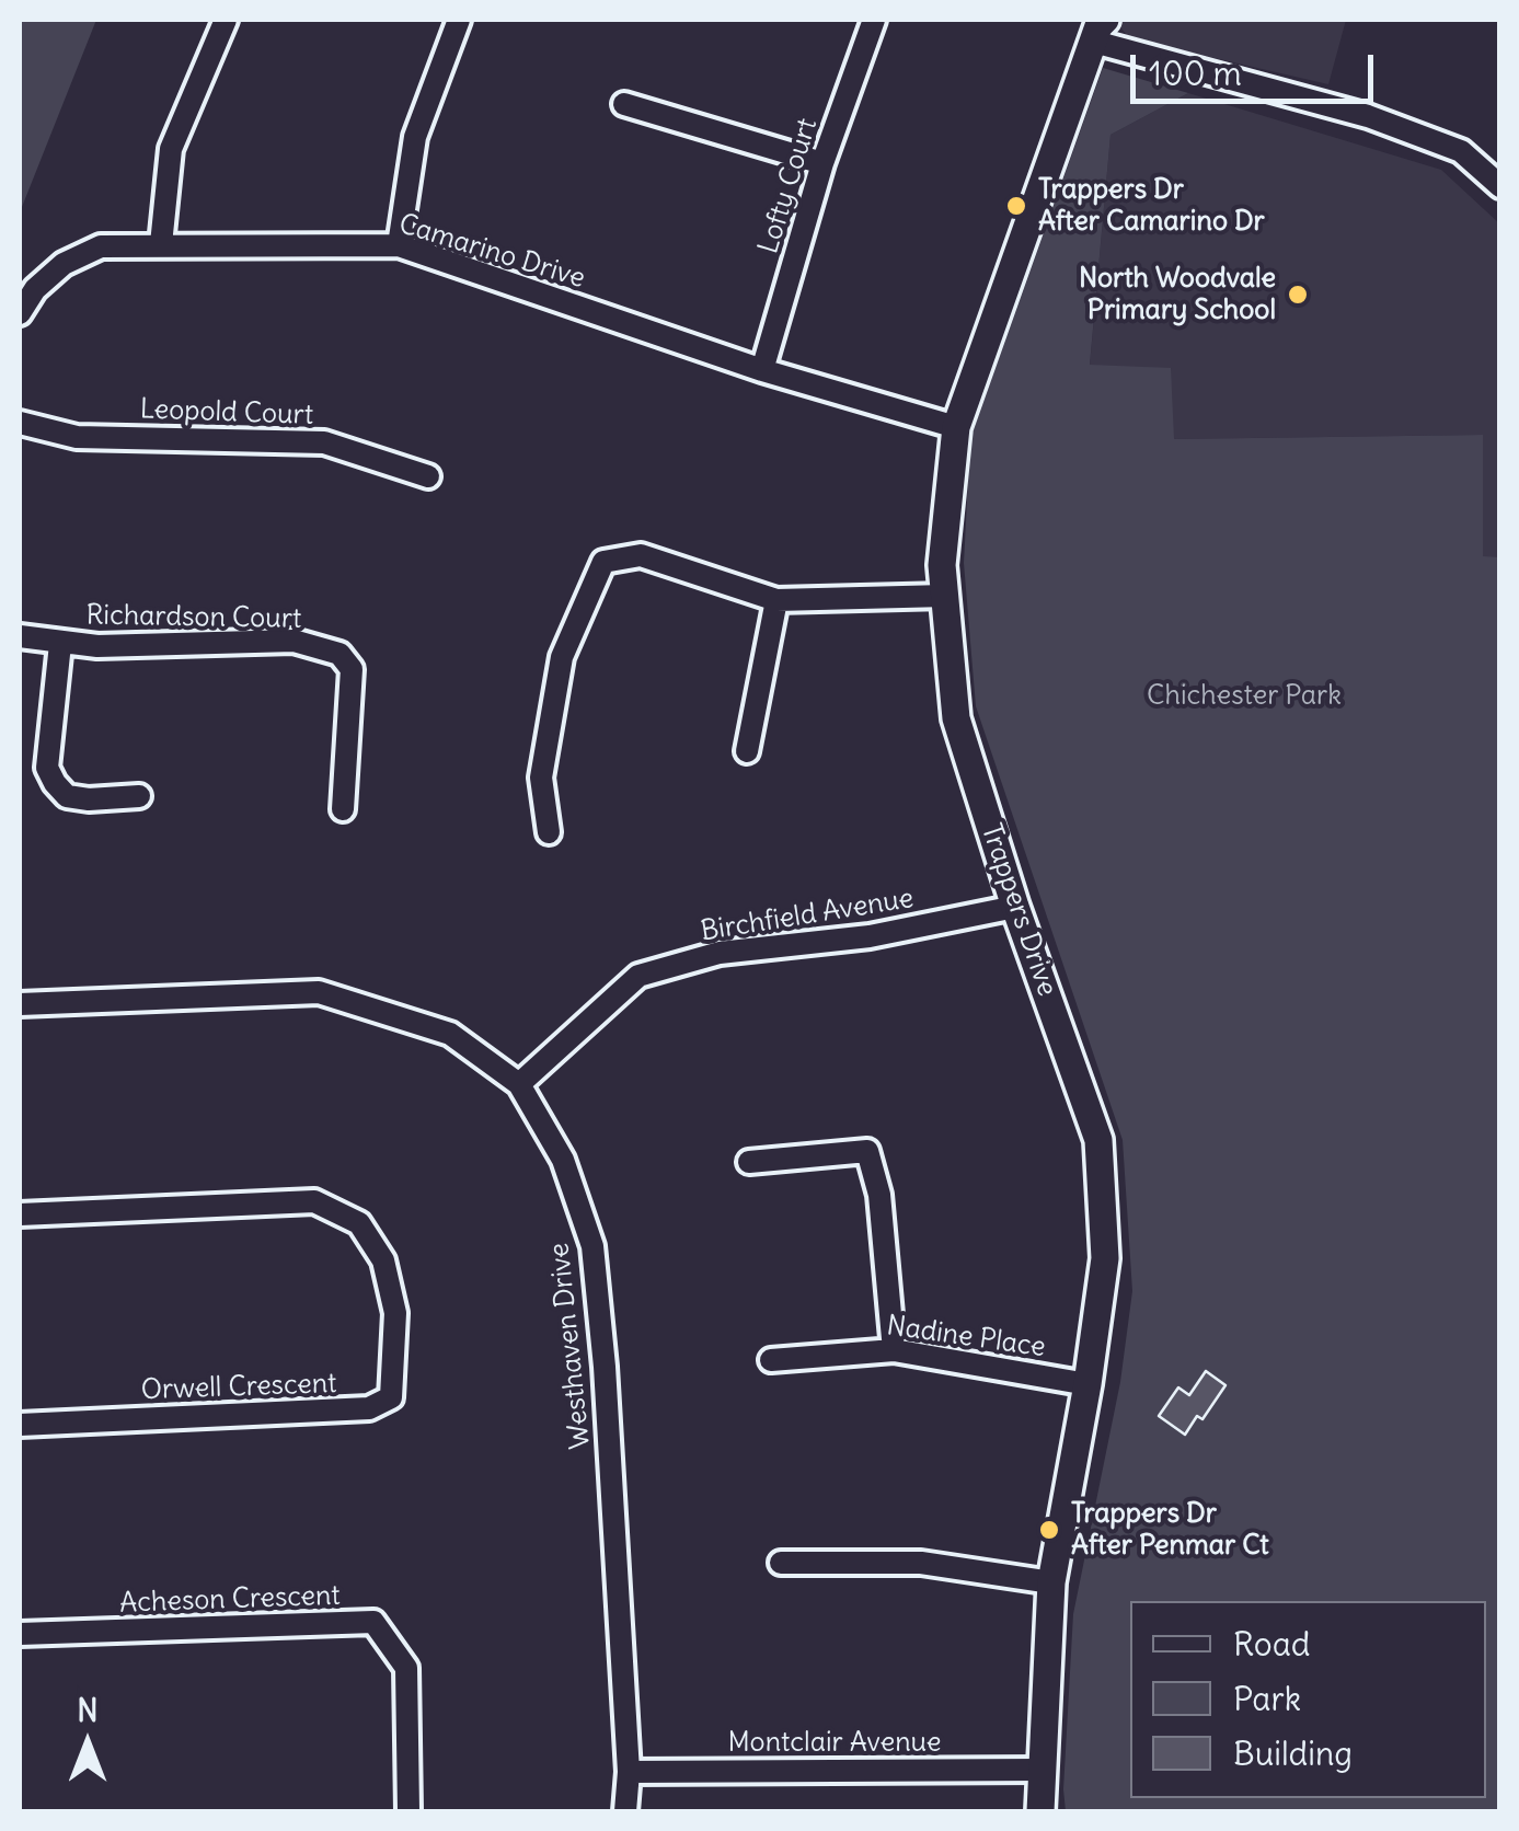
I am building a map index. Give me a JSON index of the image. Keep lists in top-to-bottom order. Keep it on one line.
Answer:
{"streets":{"main road":["Trappers Drive"],"street":["Lofty Court","Camarino Drive","Leopold Court","Richardson Court","Birchfield Avenue","Nadine Place","Westhaven Drive","Orwell Crescent","Acheson Crescent","Montclair Avenue"]},"crossings":[["Lofty Court","Camarino Drive"],["Camarino Drive","Trappers Drive"],["Trappers Drive","Birchfield Avenue"],["Trappers Drive","Nadine Place"],["Trappers Drive","Montclair Avenue"],["Birchfield Avenue","Westhaven Drive"],["Westhaven Drive","Montclair Avenue"]],"parks":["Chichester Park"],"places":["Trappers Dr After Camarino Dr","North Woodvale Primary School","Trappers Dr After Penmar Ct"],"legend":["Road","Park","Building"],"scale_bar":"100 m","north":"top"}
